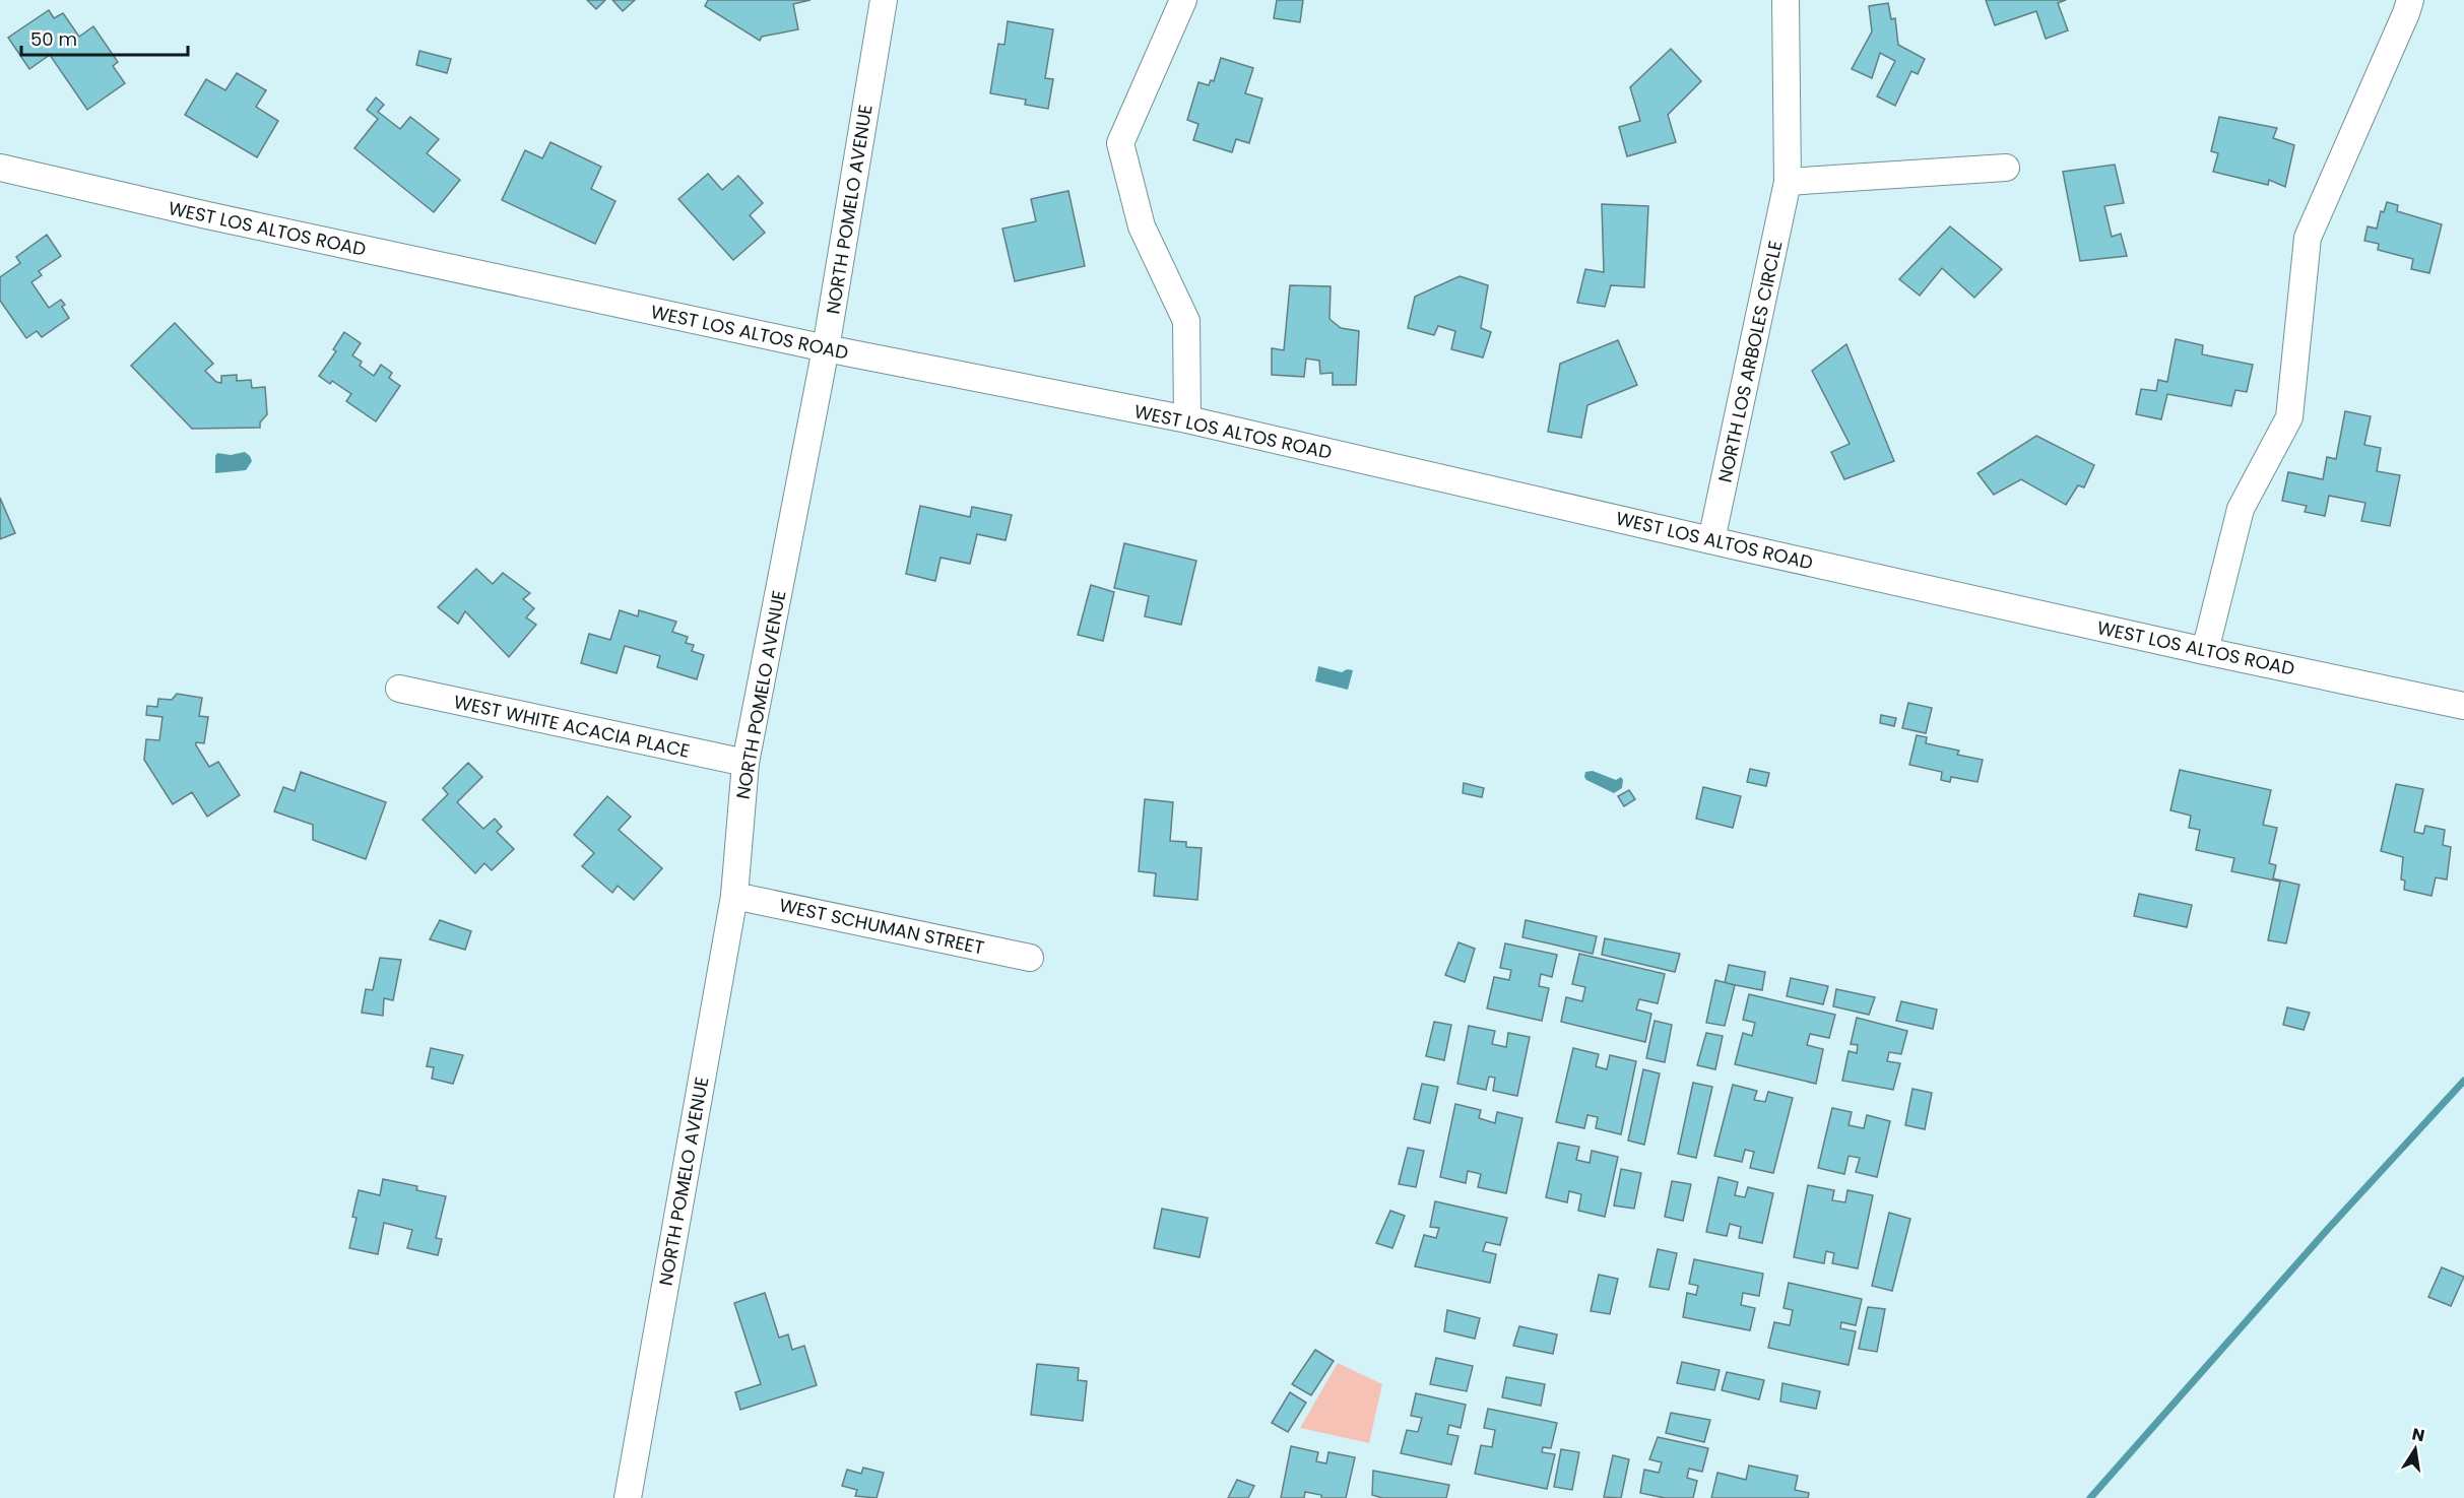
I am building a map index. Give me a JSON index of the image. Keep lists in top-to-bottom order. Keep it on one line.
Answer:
{"streets":{"street":["NORTH POMELO AVENUE","WEST LOS ALTOS ROAD","NORTH LOS ARBOLES CIRCLE","WEST WHITE ACACIA PLACE","WEST SCHUMAN STREET"]},"crossings":[["NORTH POMELO AVENUE","WEST LOS ALTOS ROAD"],["NORTH POMELO AVENUE","WEST WHITE ACACIA PLACE"],["NORTH POMELO AVENUE","WEST SCHUMAN STREET"],["WEST LOS ALTOS ROAD","NORTH LOS ARBOLES CIRCLE"]],"scale_bar":"50 m","north":"top"}
